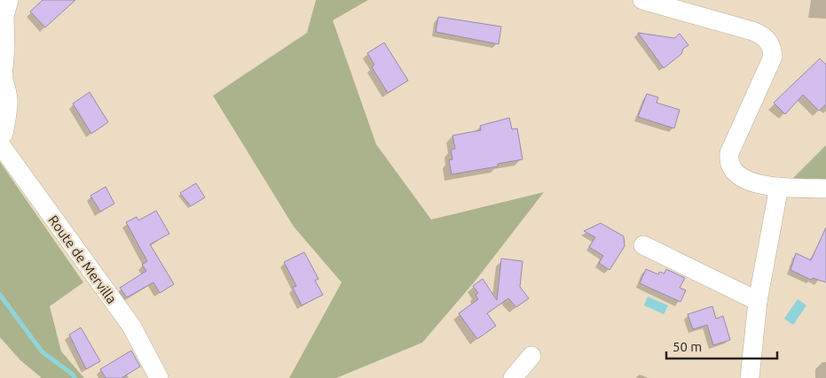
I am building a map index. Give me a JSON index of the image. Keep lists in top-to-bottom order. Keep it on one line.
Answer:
{"streets":{"street":["Route de Mervilla"]},"scale_bar":"50 m"}
